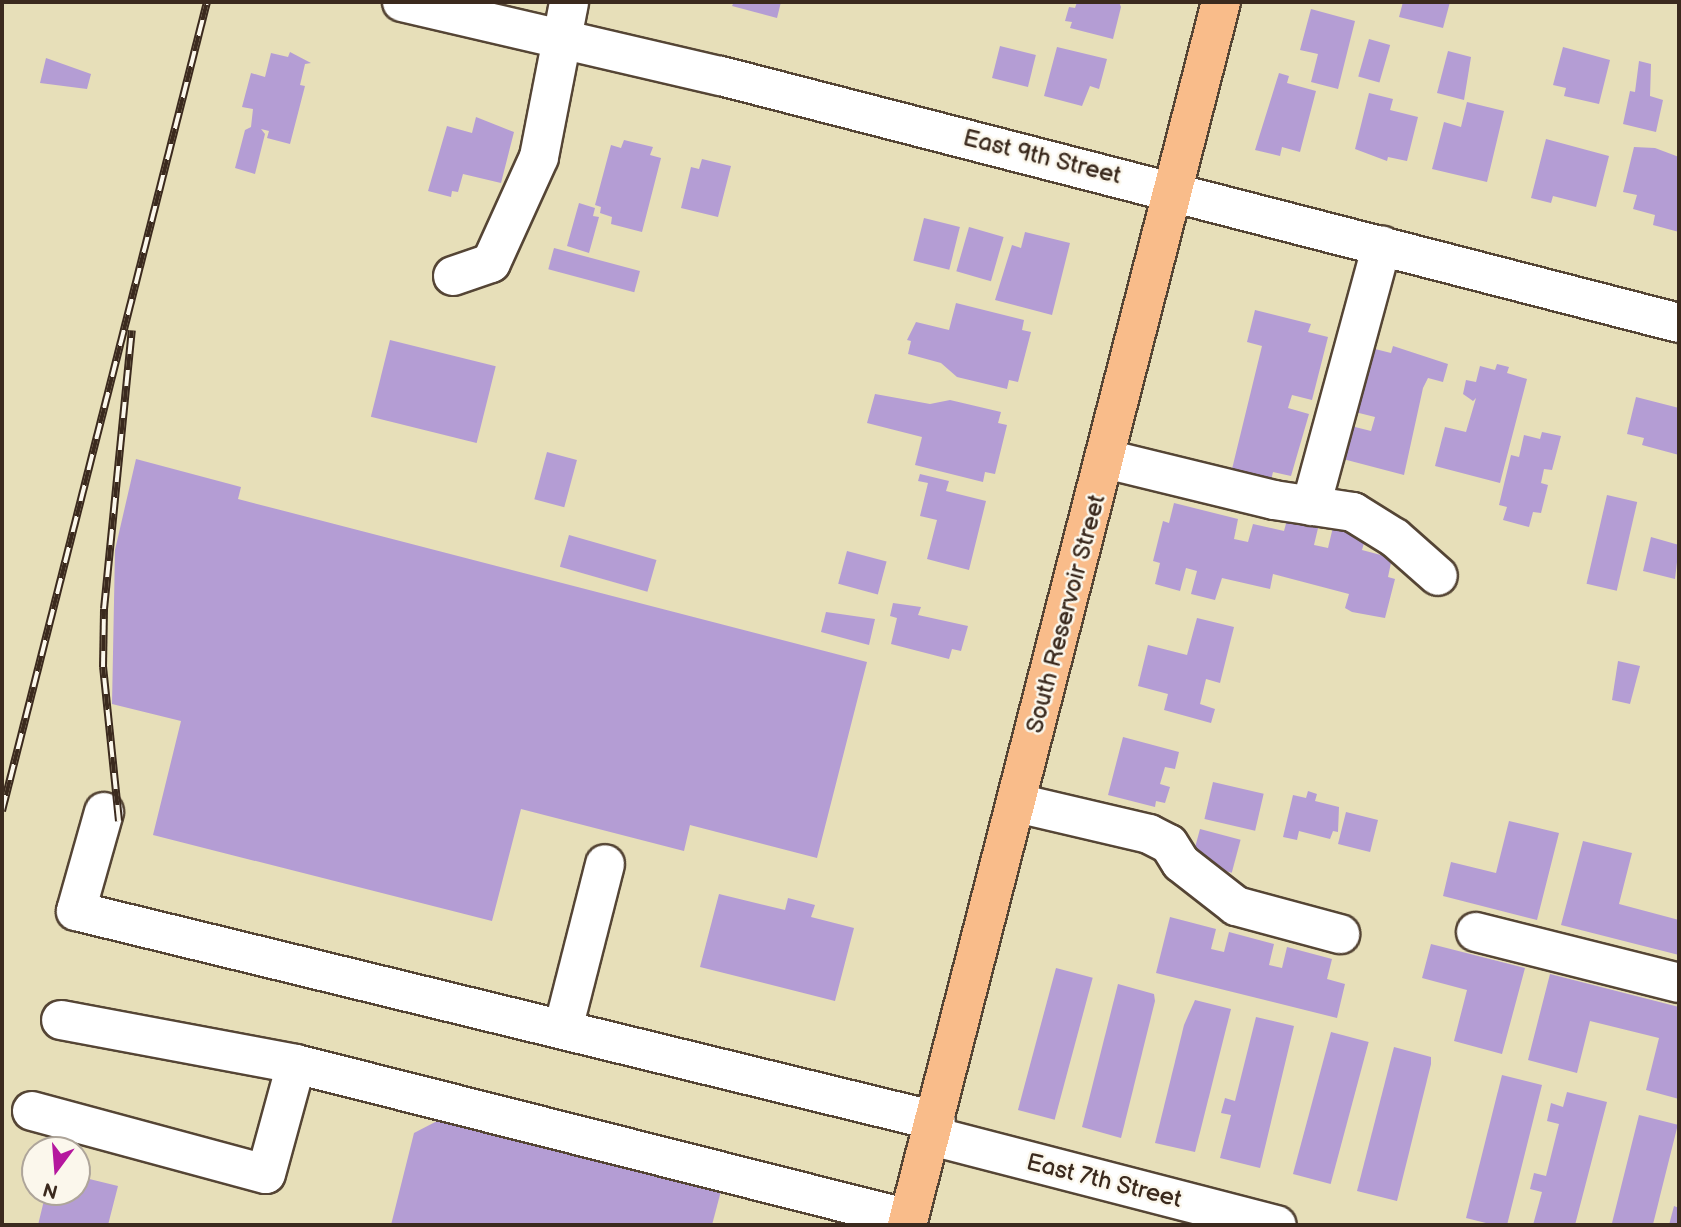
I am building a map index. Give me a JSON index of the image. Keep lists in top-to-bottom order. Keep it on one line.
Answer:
{"streets":{"main road":["South Reservoir Street"],"street":["East 9th Street","East 7th Street"]},"crossings":[["East 9th Street","South Reservoir Street"],["South Reservoir Street","East 7th Street"]],"north":"bottom"}
